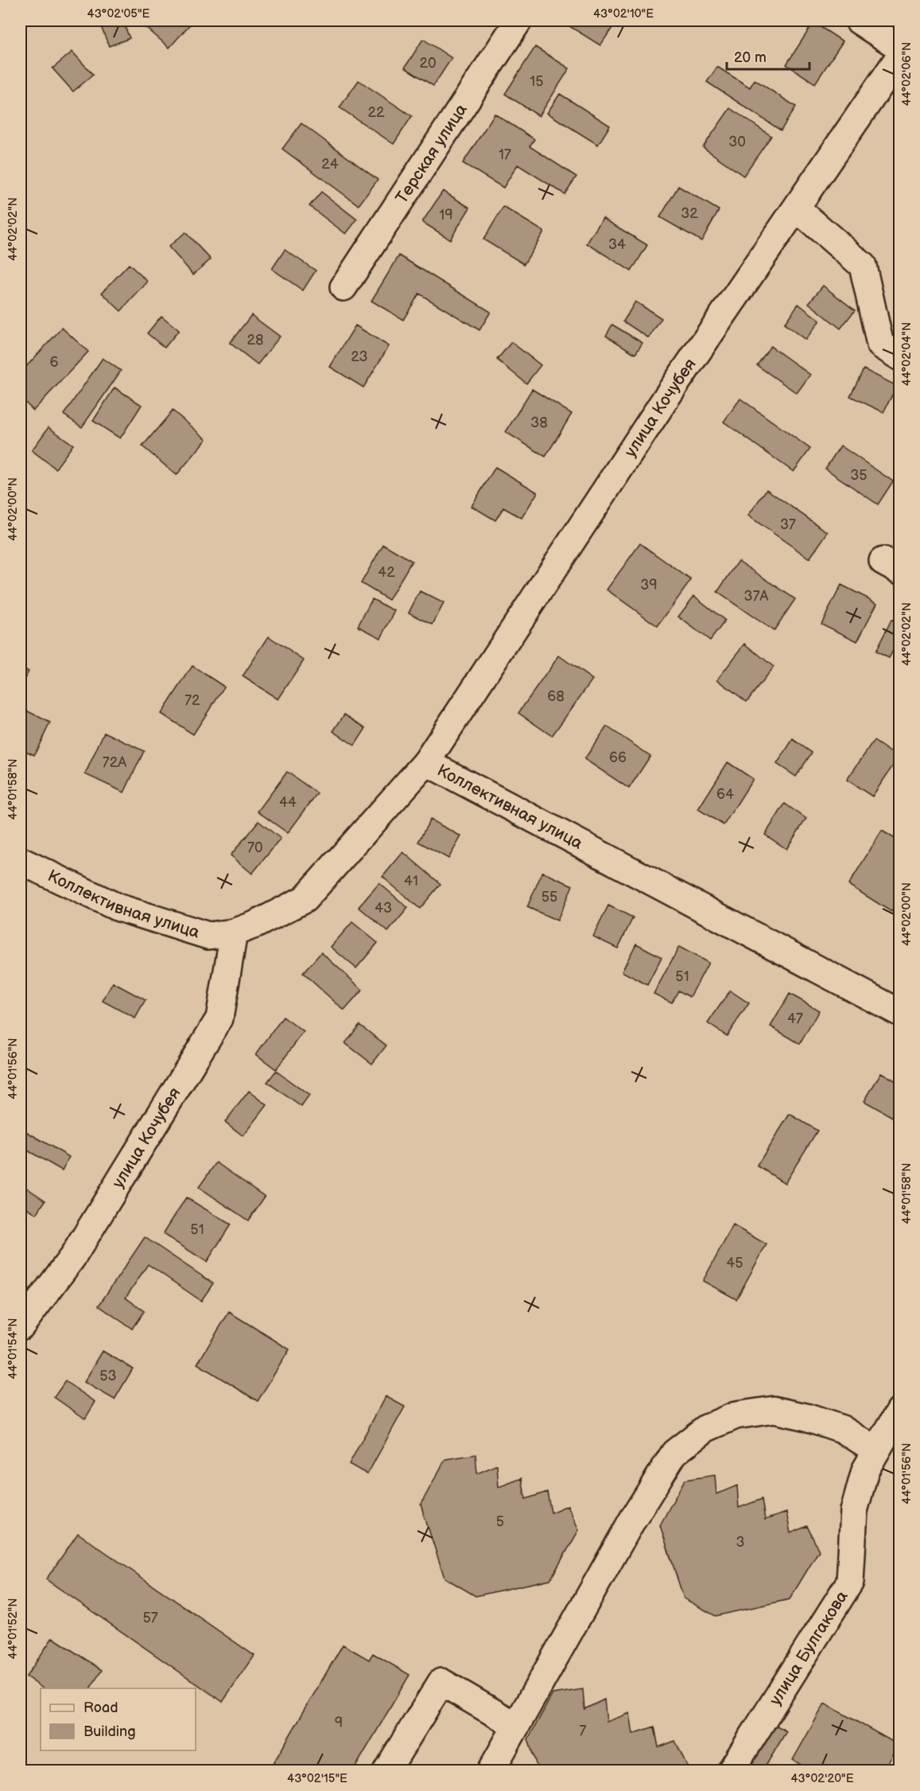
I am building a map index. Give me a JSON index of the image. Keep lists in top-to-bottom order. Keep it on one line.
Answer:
{"streets":{"street":["Терская улица","улица Кочубея","Коллективная улица","улица Булгакова"]},"crossings":[["улица Кочубея","Коллективная улица"]],"house_numbers":["20","15","22","30","17","24","32","19","34","28","23","6","38","35","37","42","39","37А","68","72","66","72А","64","44","70","41","55","43","51","47","51","45","53","5","3","57","9","7"],"legend":["Road","Building"],"scale_bar":"20 m","coordinates":["43°02'05\"E","43°02'10\"E","44°02'06\"N","44°02'02\"N","44°02'04\"N","44°02'00\"N","44°01'58\"N","44°01'56\"N","44°01'54\"N","44°01'52\"N","43°02'15\"E","43°02'20\"E"]}
